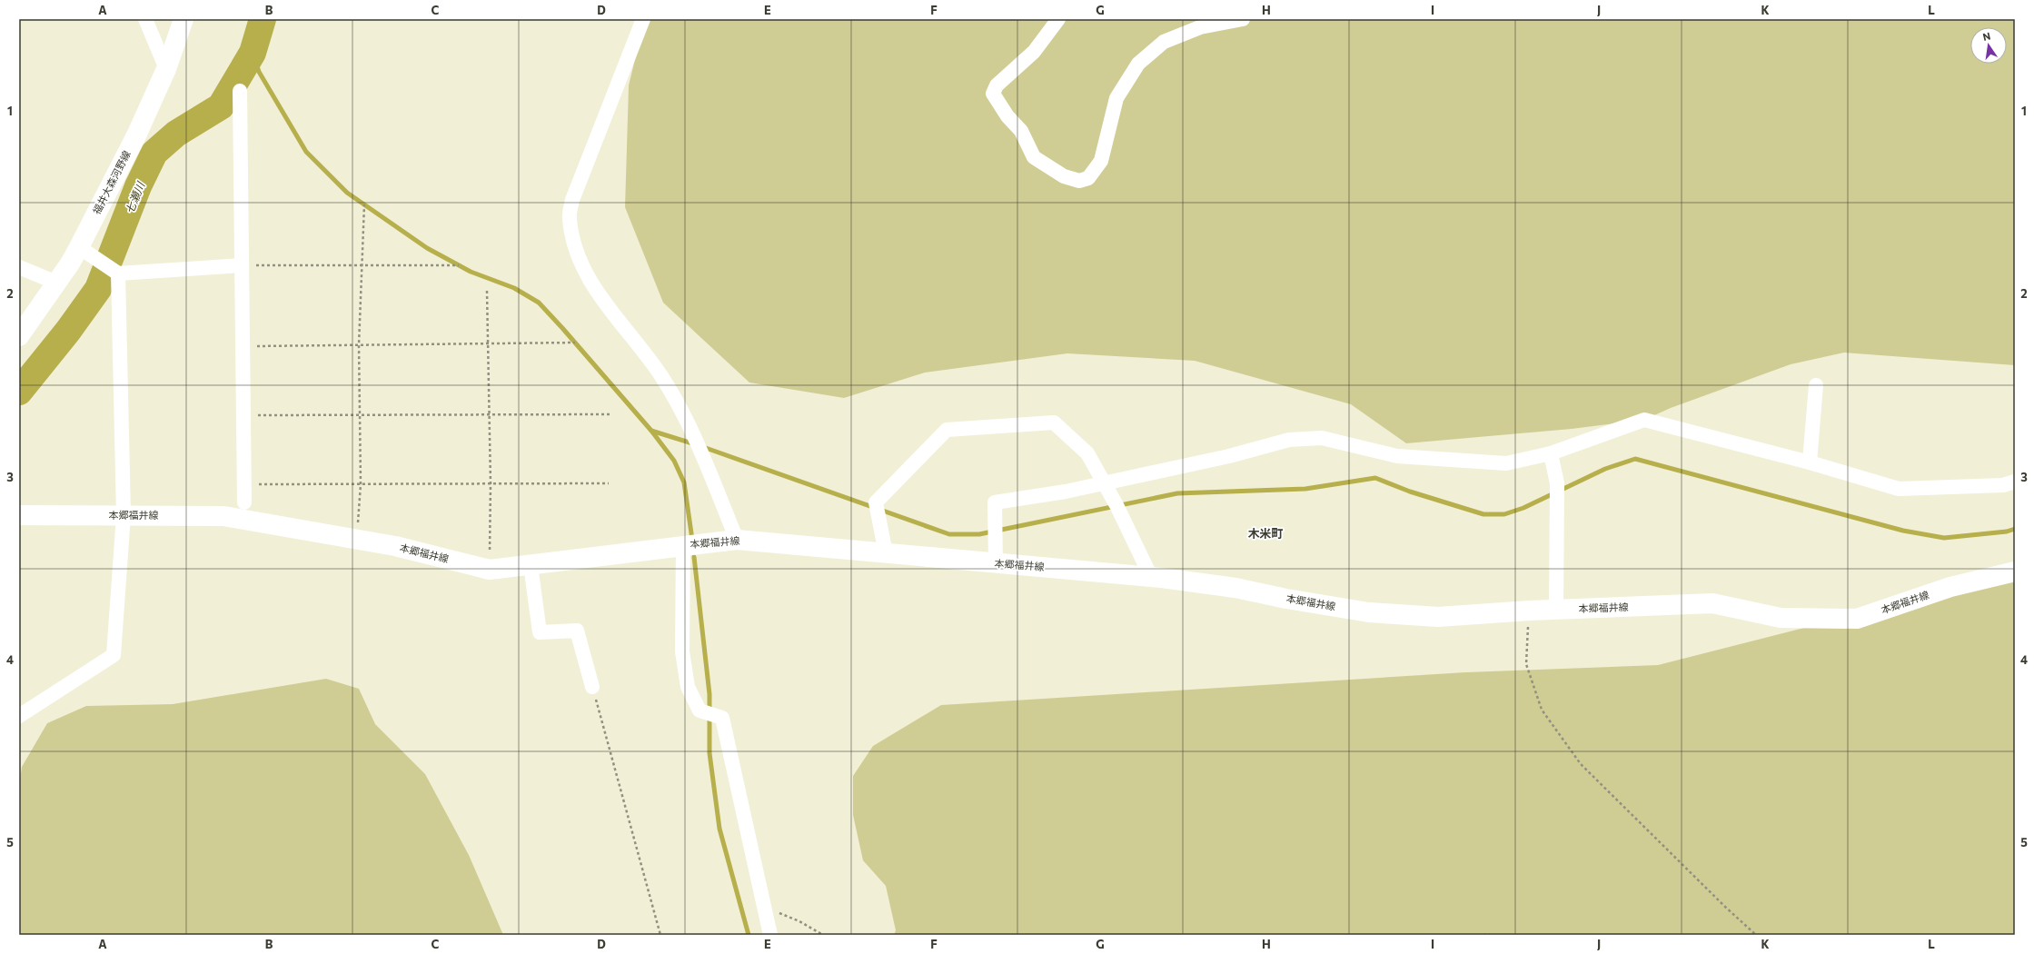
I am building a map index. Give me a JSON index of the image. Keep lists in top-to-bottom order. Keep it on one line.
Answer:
{"streets":{"main road":["福井大森河野線","本郷福井線"]},"districts":["木米町"],"water":["七瀬川"],"north":"top","grid":{"columns":["A","B","C","D","E","F","G","H","I","J","K","L"],"rows":["1","2","3","4","5"]}}
